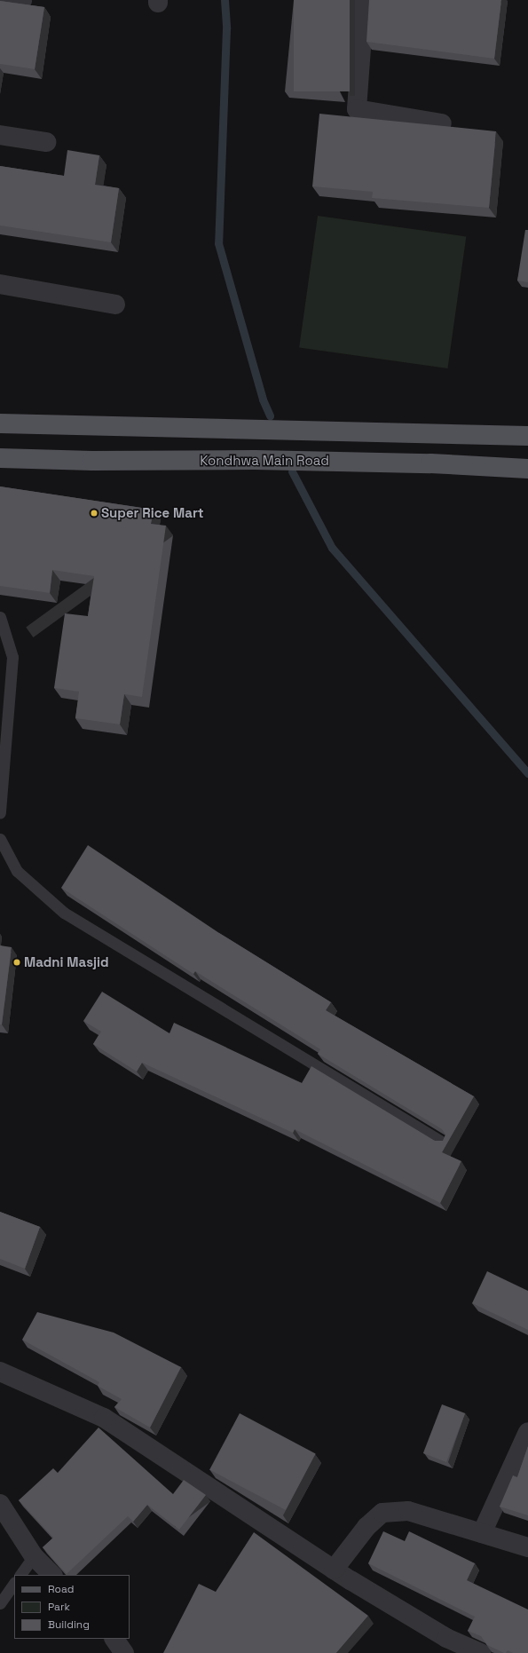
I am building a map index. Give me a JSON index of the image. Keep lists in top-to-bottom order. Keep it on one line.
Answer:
{"streets":{"main road":["Kondhwa Main Road"]},"places":["Super Rice Mart","Madni Masjid"],"legend":["Road","Park","Building"]}
